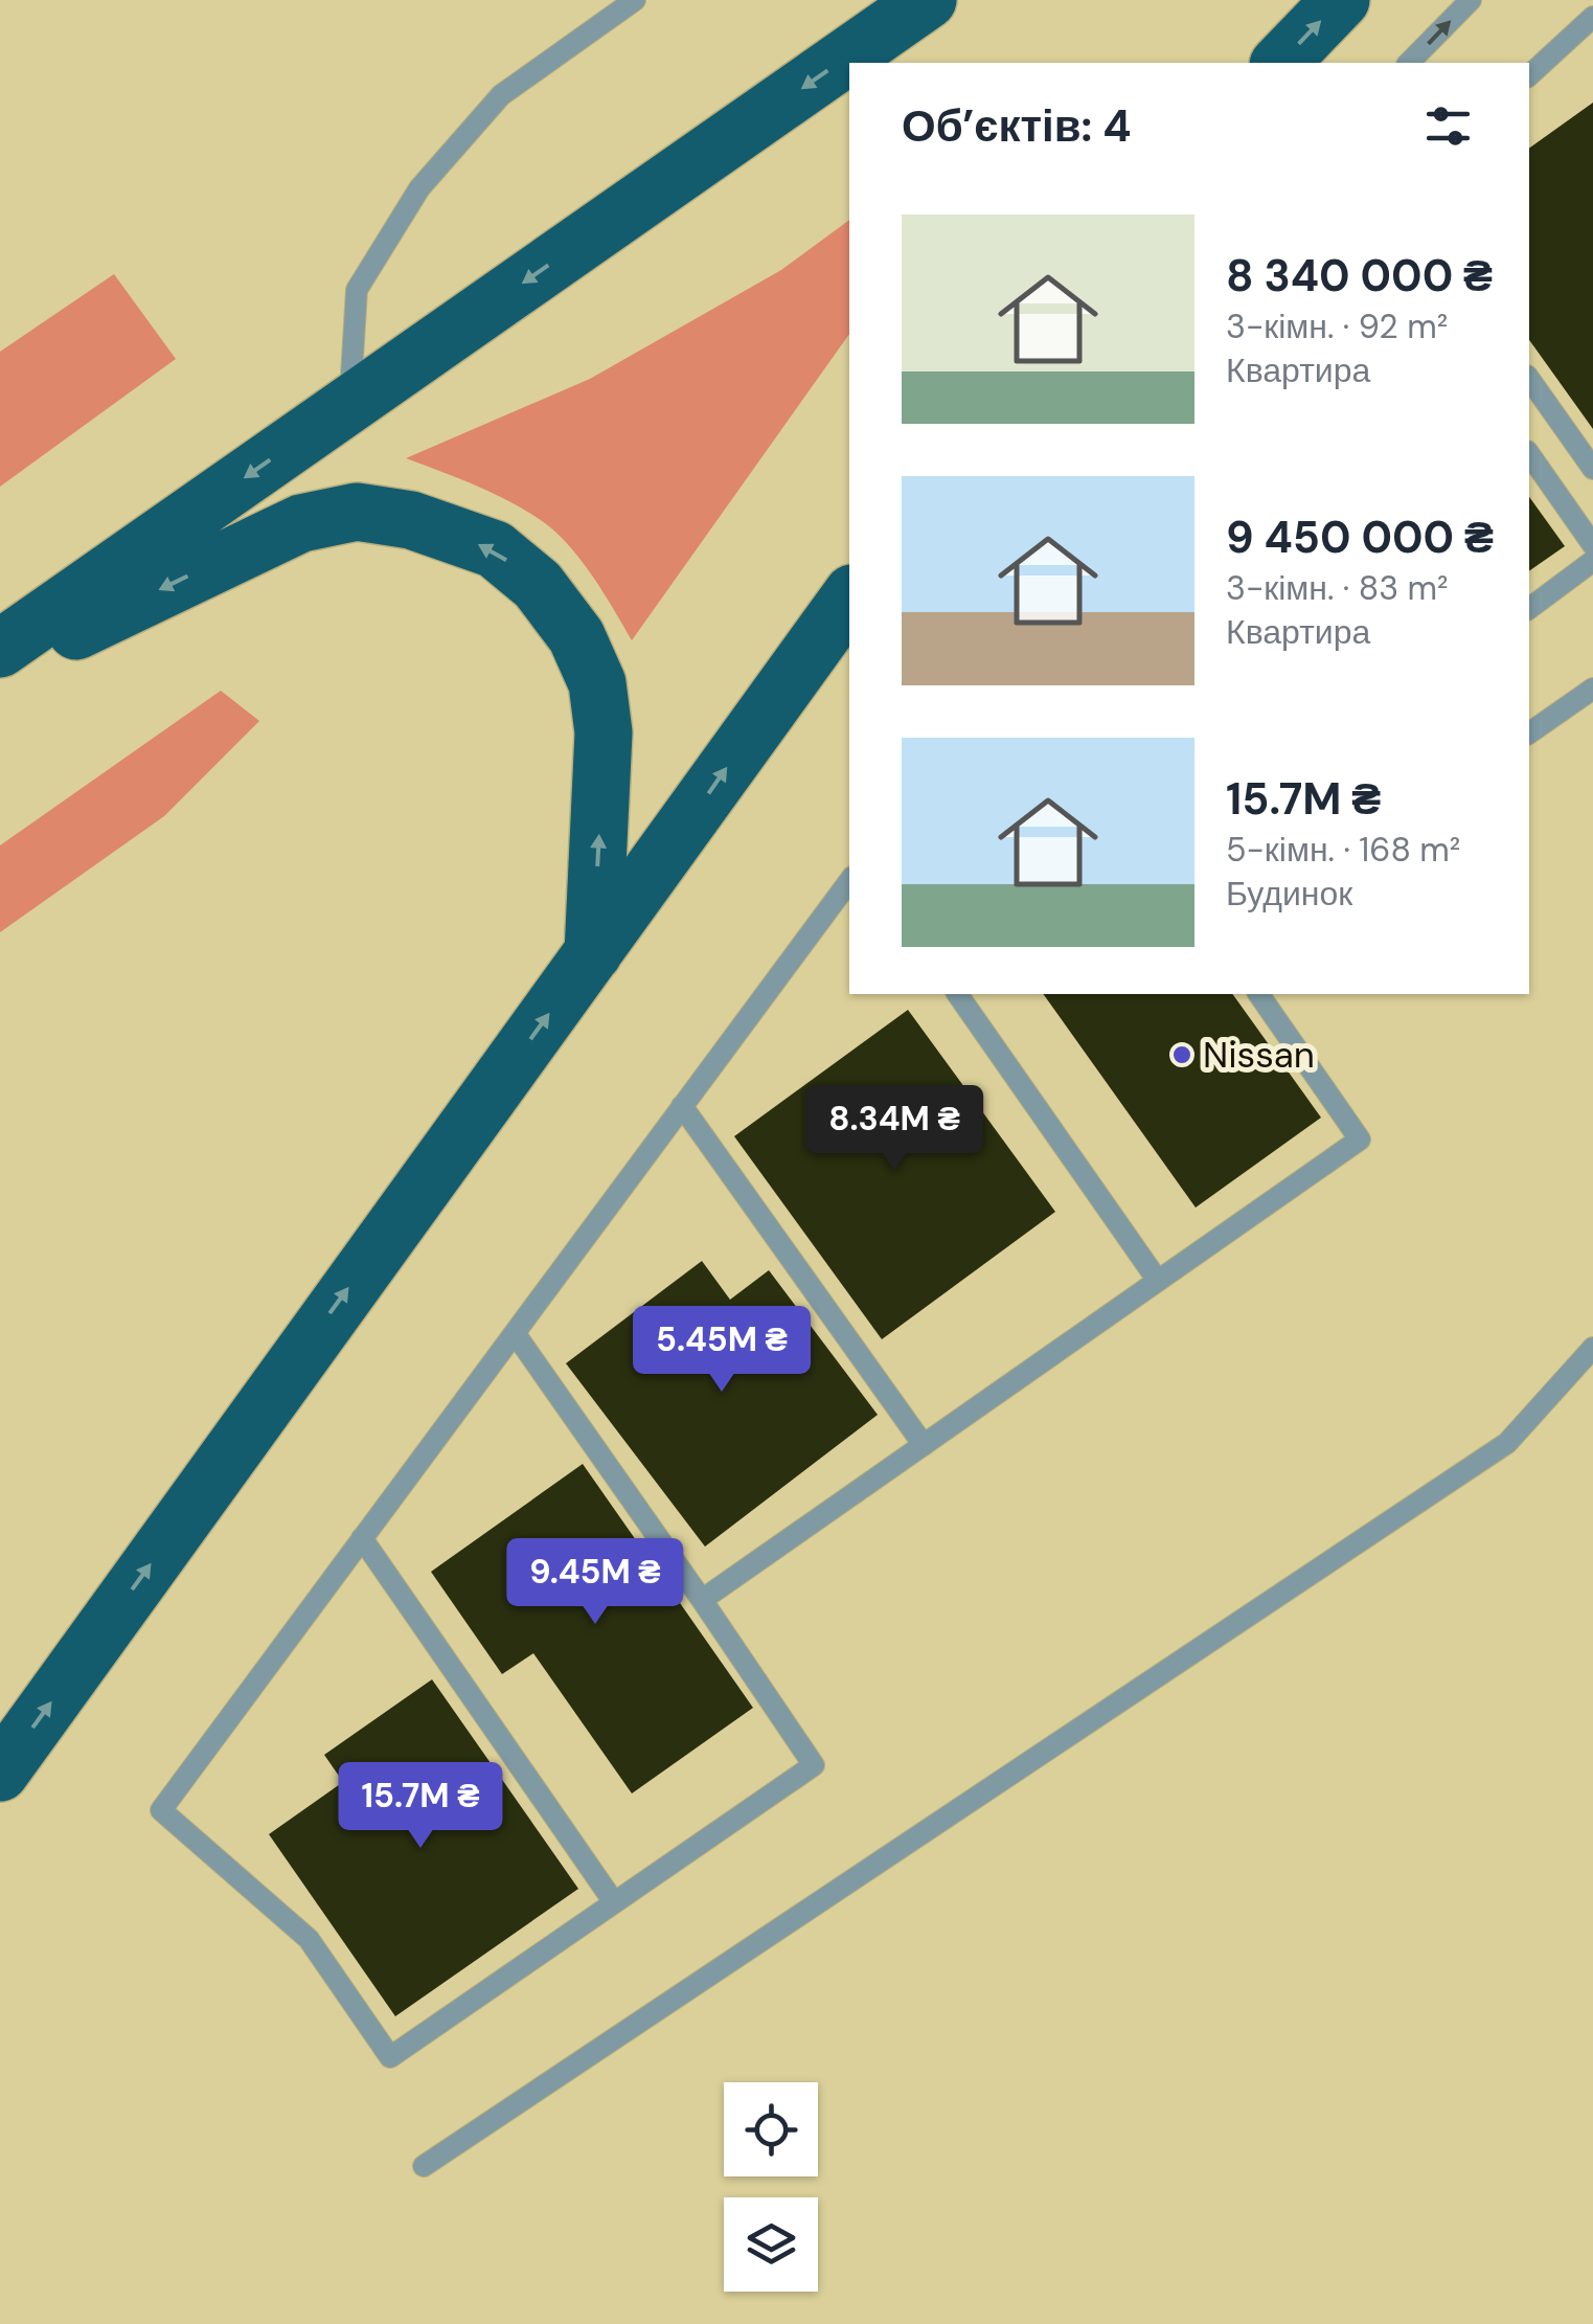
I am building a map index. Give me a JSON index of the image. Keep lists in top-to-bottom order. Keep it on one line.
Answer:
{"places":["Nissan"],"page":{"heading":"Об’єктів: 4","list":[{"name":"8 340 000 ₴","note":"3-кімн. · 92 m² · Квартира"},{"name":"9 450 000 ₴","note":"3-кімн. · 83 m² · Квартира"},{"name":"15.7M ₴","note":"5-кімн. · 168 m² · Будинок"}],"price":["8.34M ₴","5.45M ₴","9.45M ₴","15.7M ₴"]}}
